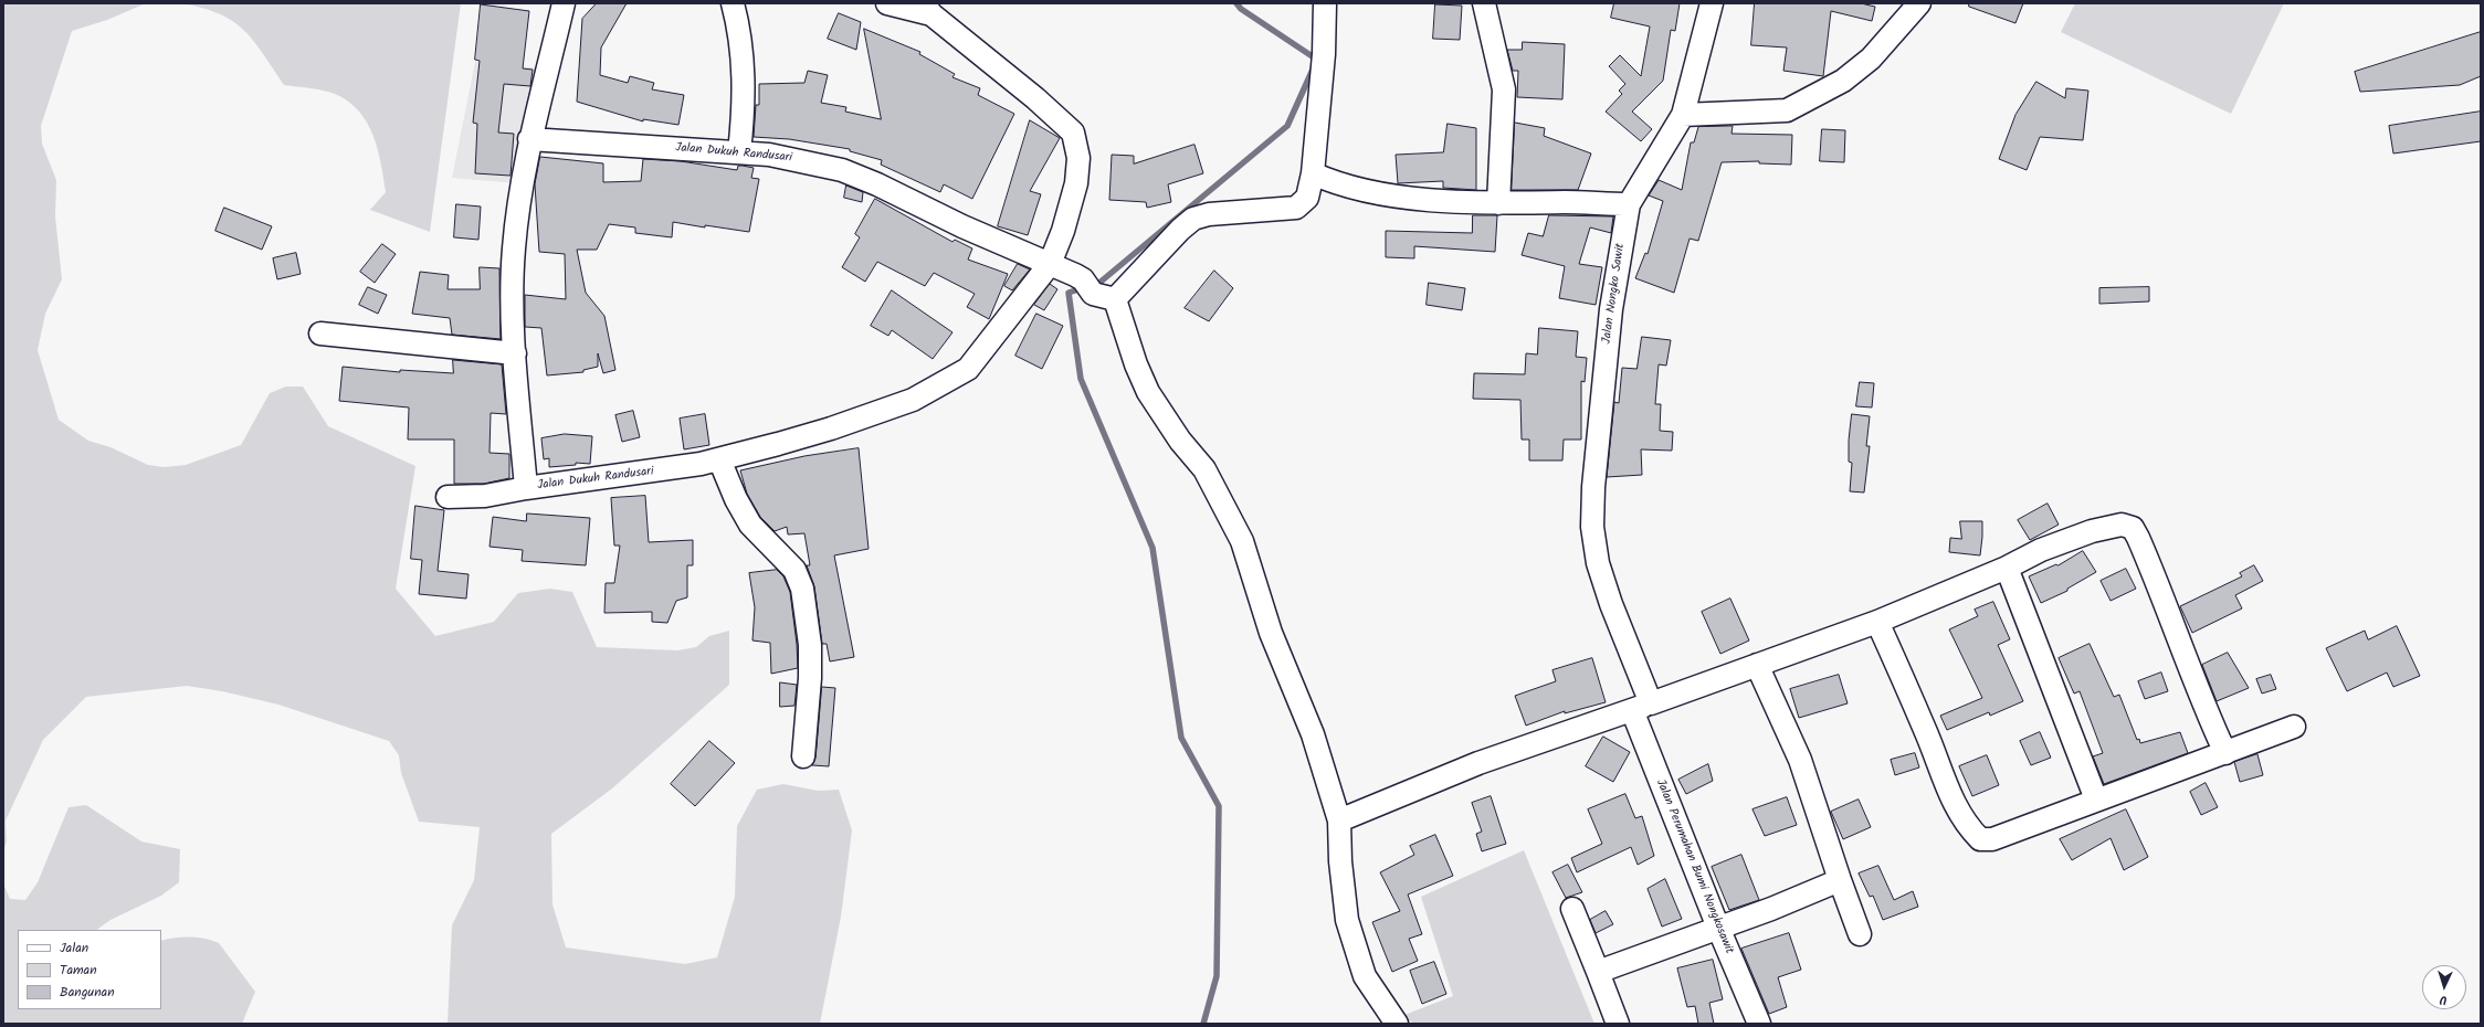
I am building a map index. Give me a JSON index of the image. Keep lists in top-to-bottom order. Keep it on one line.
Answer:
{"streets":{"street":["Jalan Dukuh Randusari","Jalan Nongko Sawit","Jalan Perumahan Bumi Nongkosawit"]},"crossings":[["Jalan Nongko Sawit","Jalan Perumahan Bumi Nongkosawit"]],"legend":["Jalan","Taman","Bangunan"],"north":"bottom"}
